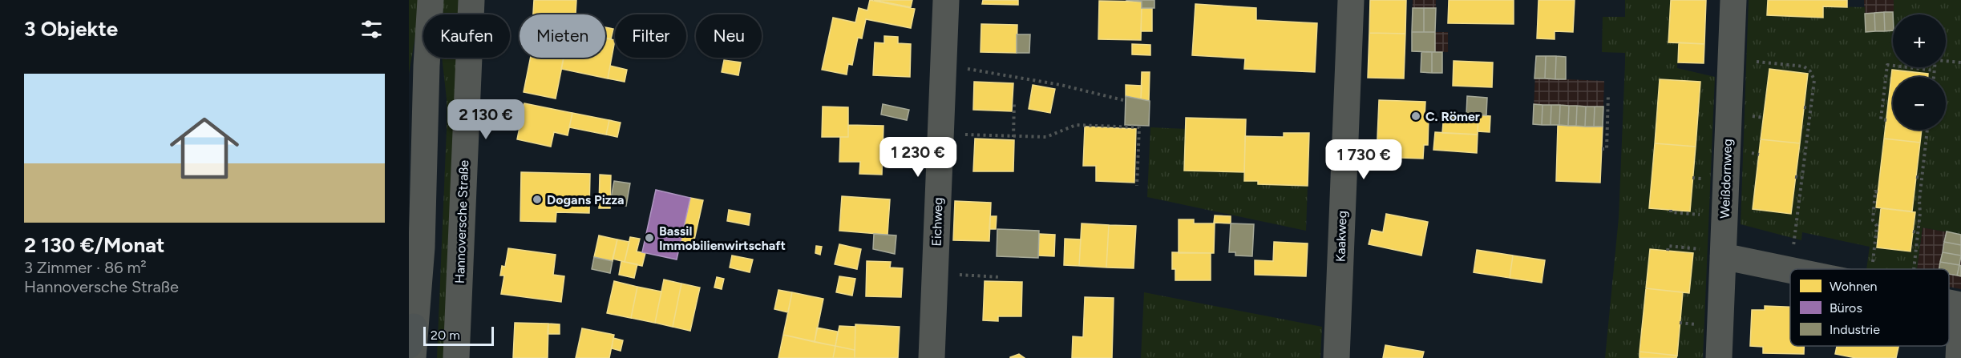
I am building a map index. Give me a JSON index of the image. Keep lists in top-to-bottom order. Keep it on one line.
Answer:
{"streets":{"street":["Weißdornweg","Hannoversche Straße","Eichweg","Kaakweg"]},"places":["C. Römer","Dogans Pizza","Bassil Immobilienwirtschaft"],"legend":["Wohnen","Büros","Industrie"],"scale_bar":"20 m","page":{"heading":"3 Objekte","map_buttons":["+","−"],"chip":["Kaufen","Mieten","Filter","Neu"],"list":[{"name":"2 130 €/Monat","note":"3 Zimmer · 86 m² · Hannoversche Straße"}],"price":["2 130 €","1 230 €","1 730 €"],"scale":"20 m"}}
